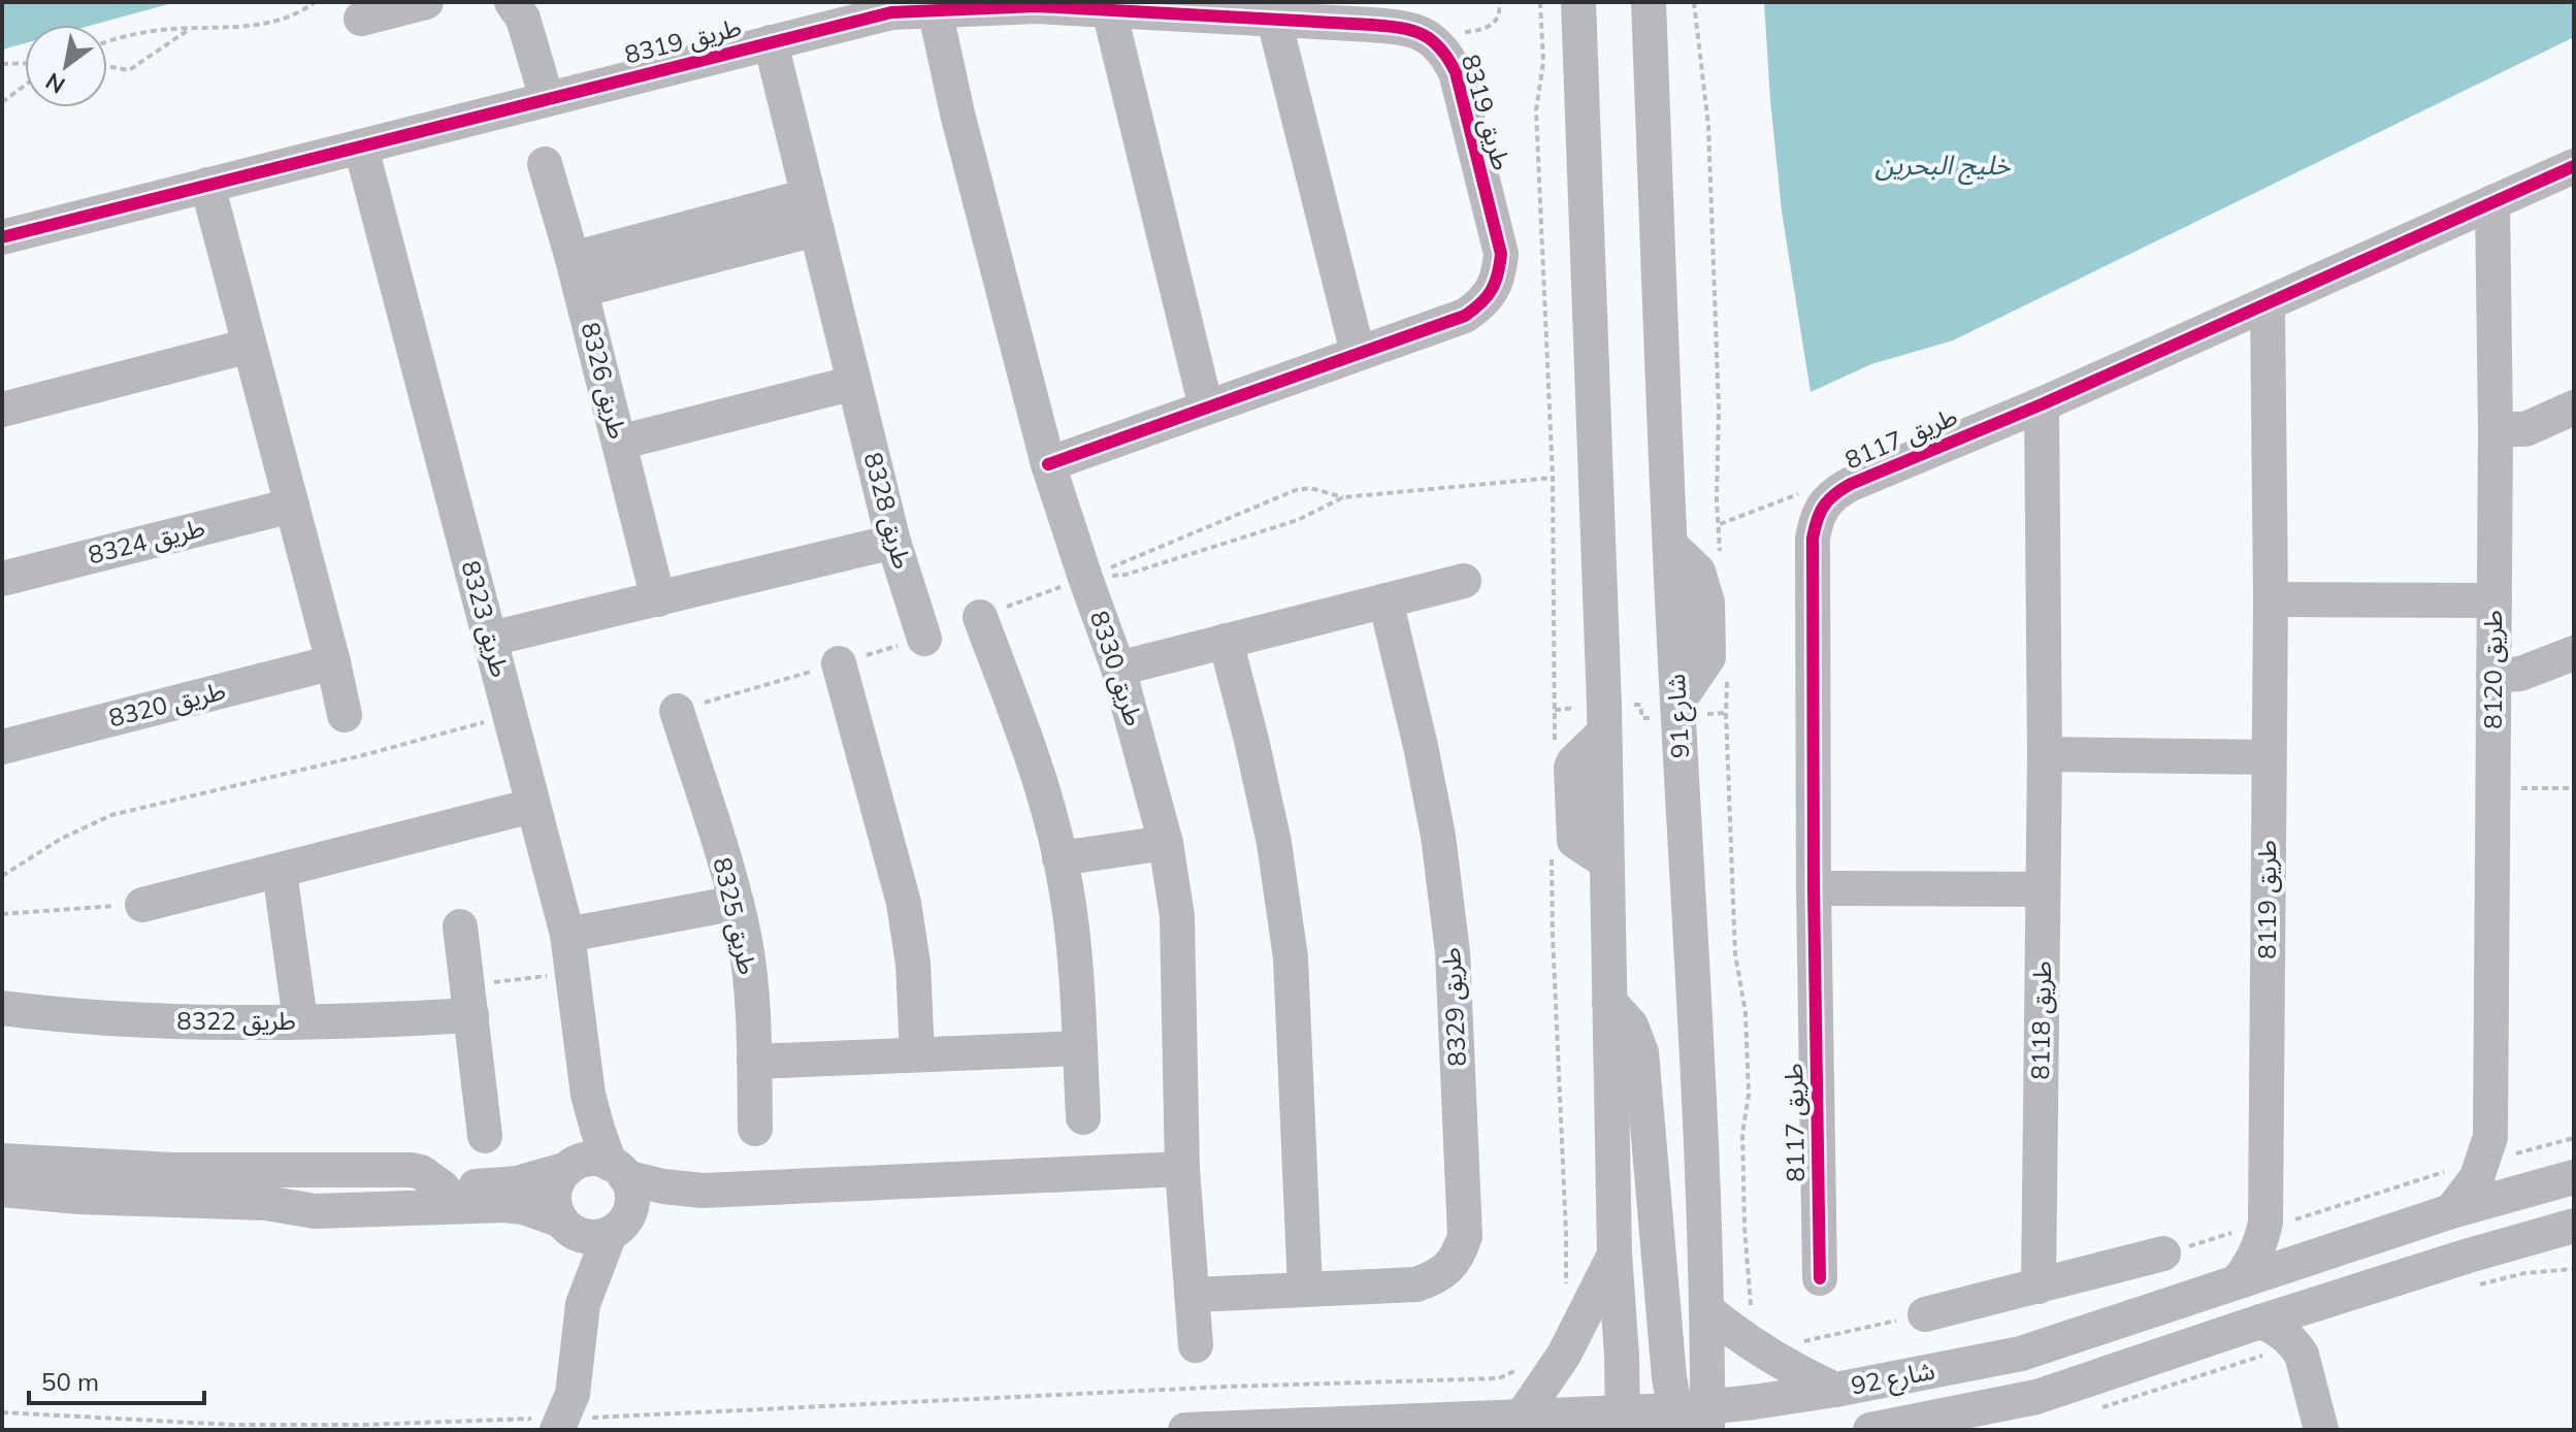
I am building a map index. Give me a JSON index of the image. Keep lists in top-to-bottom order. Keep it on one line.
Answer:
{"streets":{"street":["طريق 8319","طريق 8326","طريق 8117","طريق 8328","طريق 8324","طريق 8323","طريق 8330","طريق 8120","طريق 8320","شارع 91","طريق 8119","طريق 8325","طريق 8329","طريق 8118","طريق 8322","شارع 92"]},"crossings":[["طريق 8319","طريق 8328"],["طريق 8319","طريق 8323"],["طريق 8319","طريق 8330"],["طريق 8117","طريق 8120"],["طريق 8117","طريق 8119"],["طريق 8117","طريق 8118"],["طريق 8330","طريق 8329"],["طريق 8120","شارع 92"],["شارع 91","شارع 92"],["طريق 8119","شارع 92"]],"water":["خليج البحرين"],"scale_bar":"50 m","north":"bottom left"}
